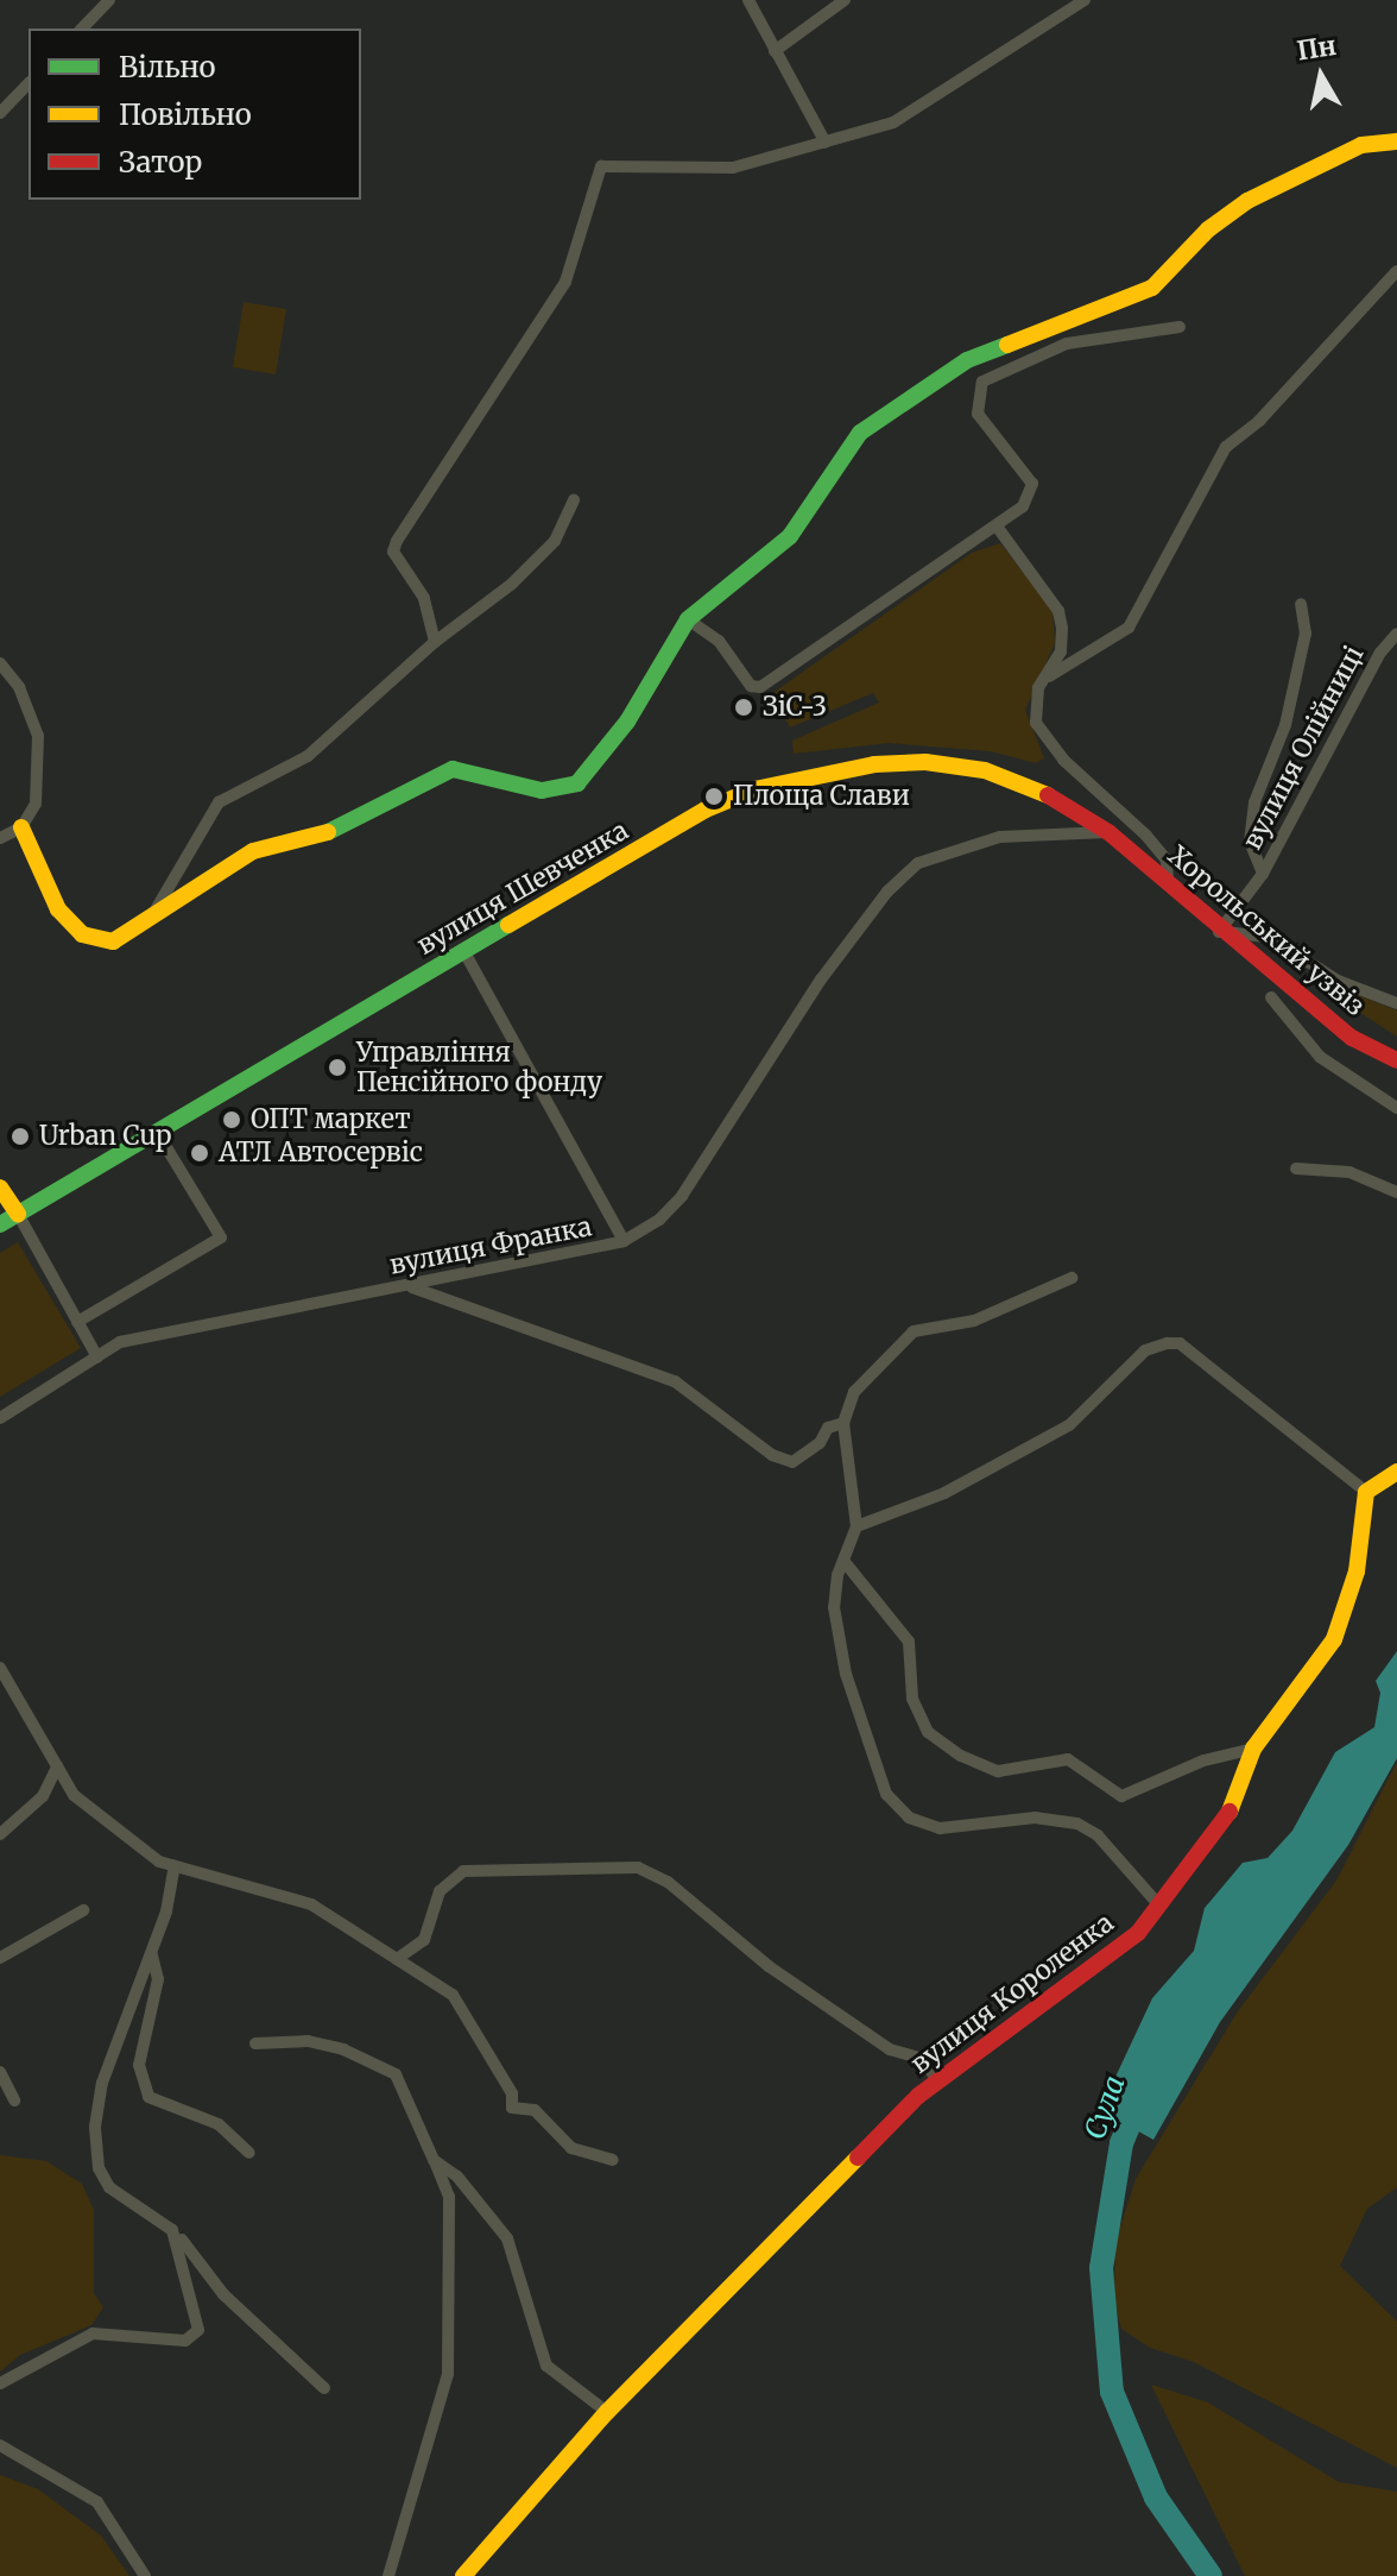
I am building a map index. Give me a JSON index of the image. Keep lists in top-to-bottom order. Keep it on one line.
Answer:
{"streets":{"street":["вулиця Олійниці","вулиця Шевченка","Хорольський узвіз","вулиця Франка","вулиця Короленка"]},"crossings":[["вулиця Олійниці","Хорольський узвіз"],["вулиця Шевченка","Хорольський узвіз"],["вулиця Шевченка","вулиця Франка"],["Хорольський узвіз","вулиця Франка"]],"water":["Сула"],"places":["ЗіС-3","Площа Слави","Управління Пенсійного фонду","ОПТ маркет","Urban Cup","АТЛ Автосервіс"],"legend":["Вільно","Повільно","Затор"],"north":"top"}
